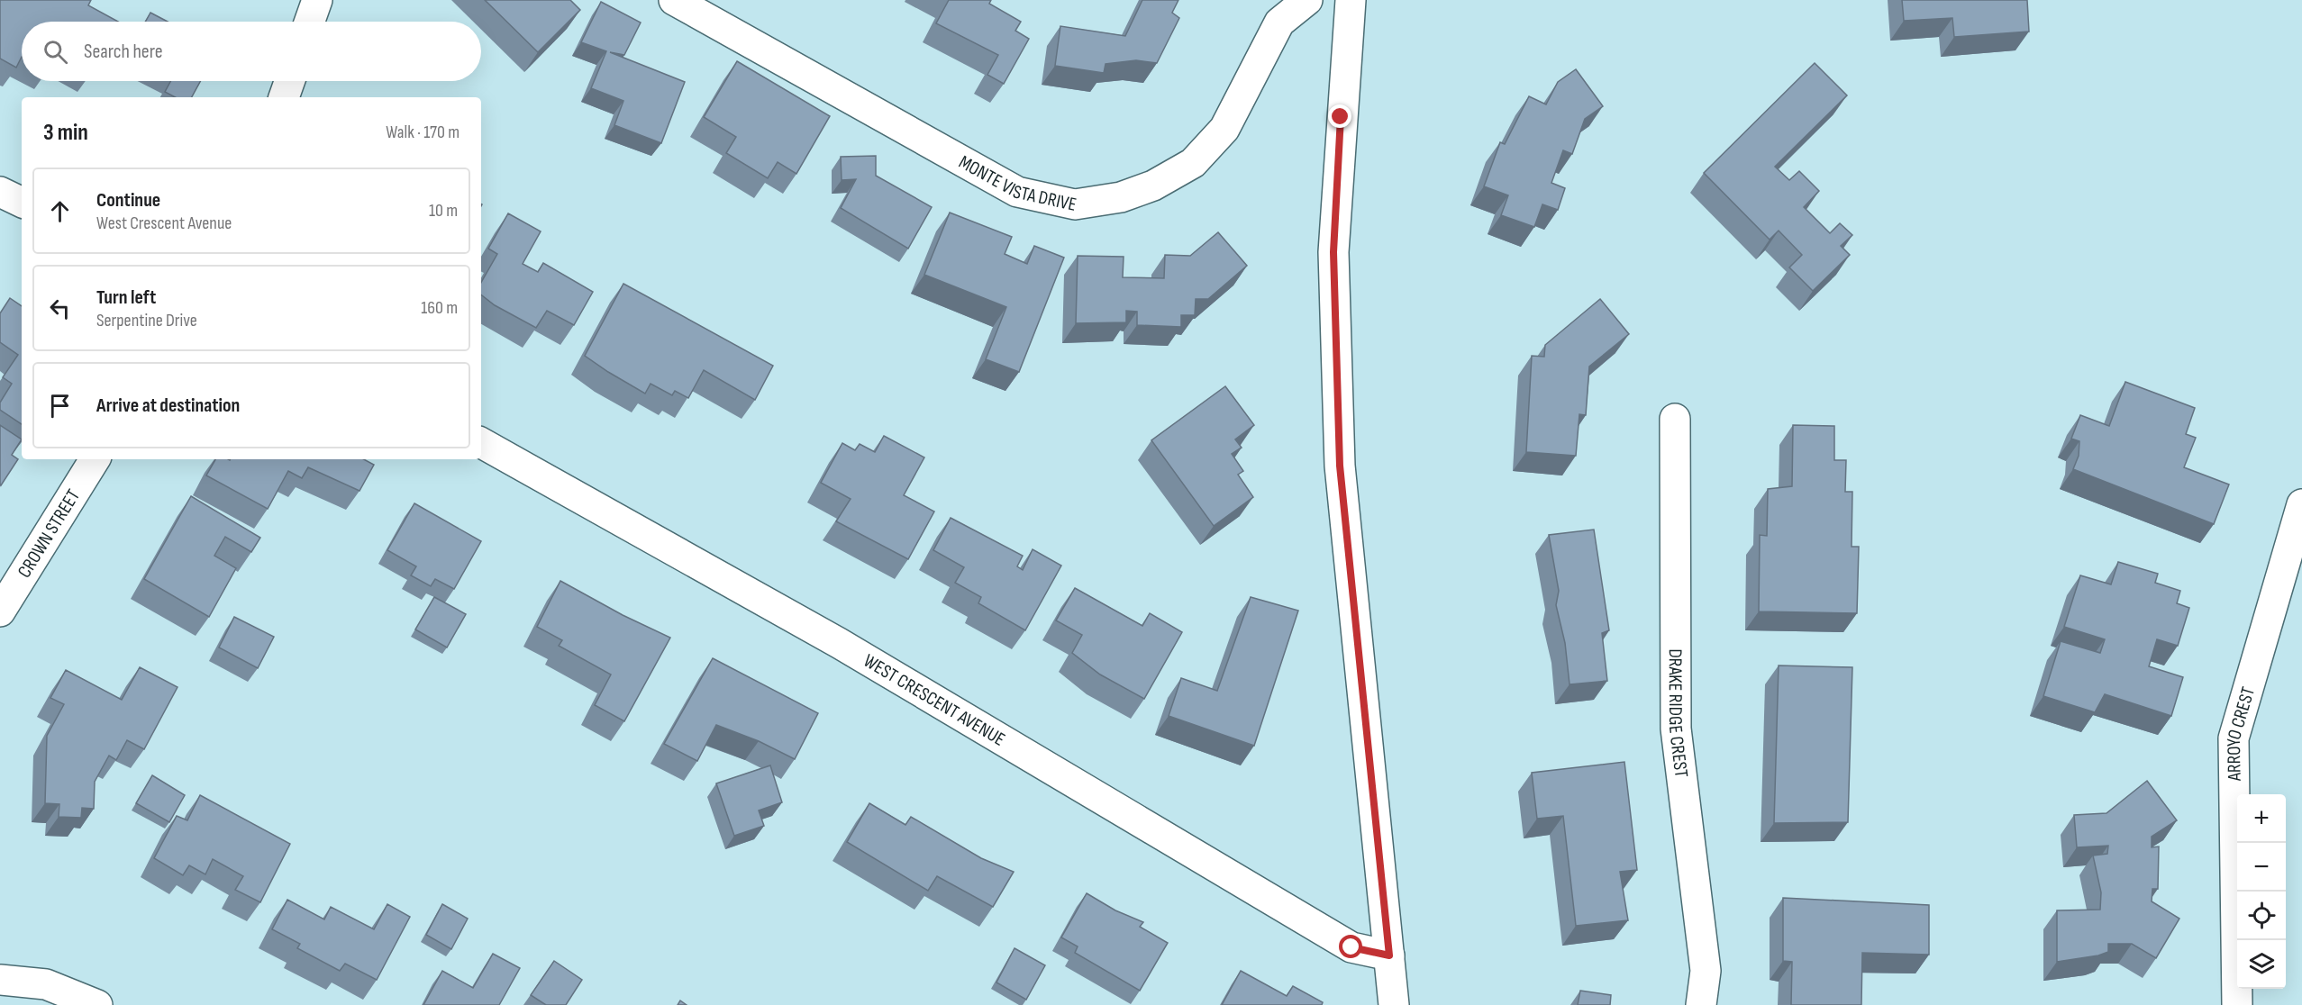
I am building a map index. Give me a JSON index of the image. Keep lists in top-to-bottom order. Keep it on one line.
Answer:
{"streets":{"street":["MONTE VISTA DRIVE","CROWN STREET","WEST CRESCENT AVENUE","DRAKE RIDGE CREST","ARROYO CREST"]},"page":{"search":"Search here","heading":["3 min","Walk · 170 m"],"list":[["Continue","West Crescent Avenue","10 m"],["Turn left","Serpentine Drive","160 m"],"Arrive at destination"],"map_buttons":["+","−"]}}
